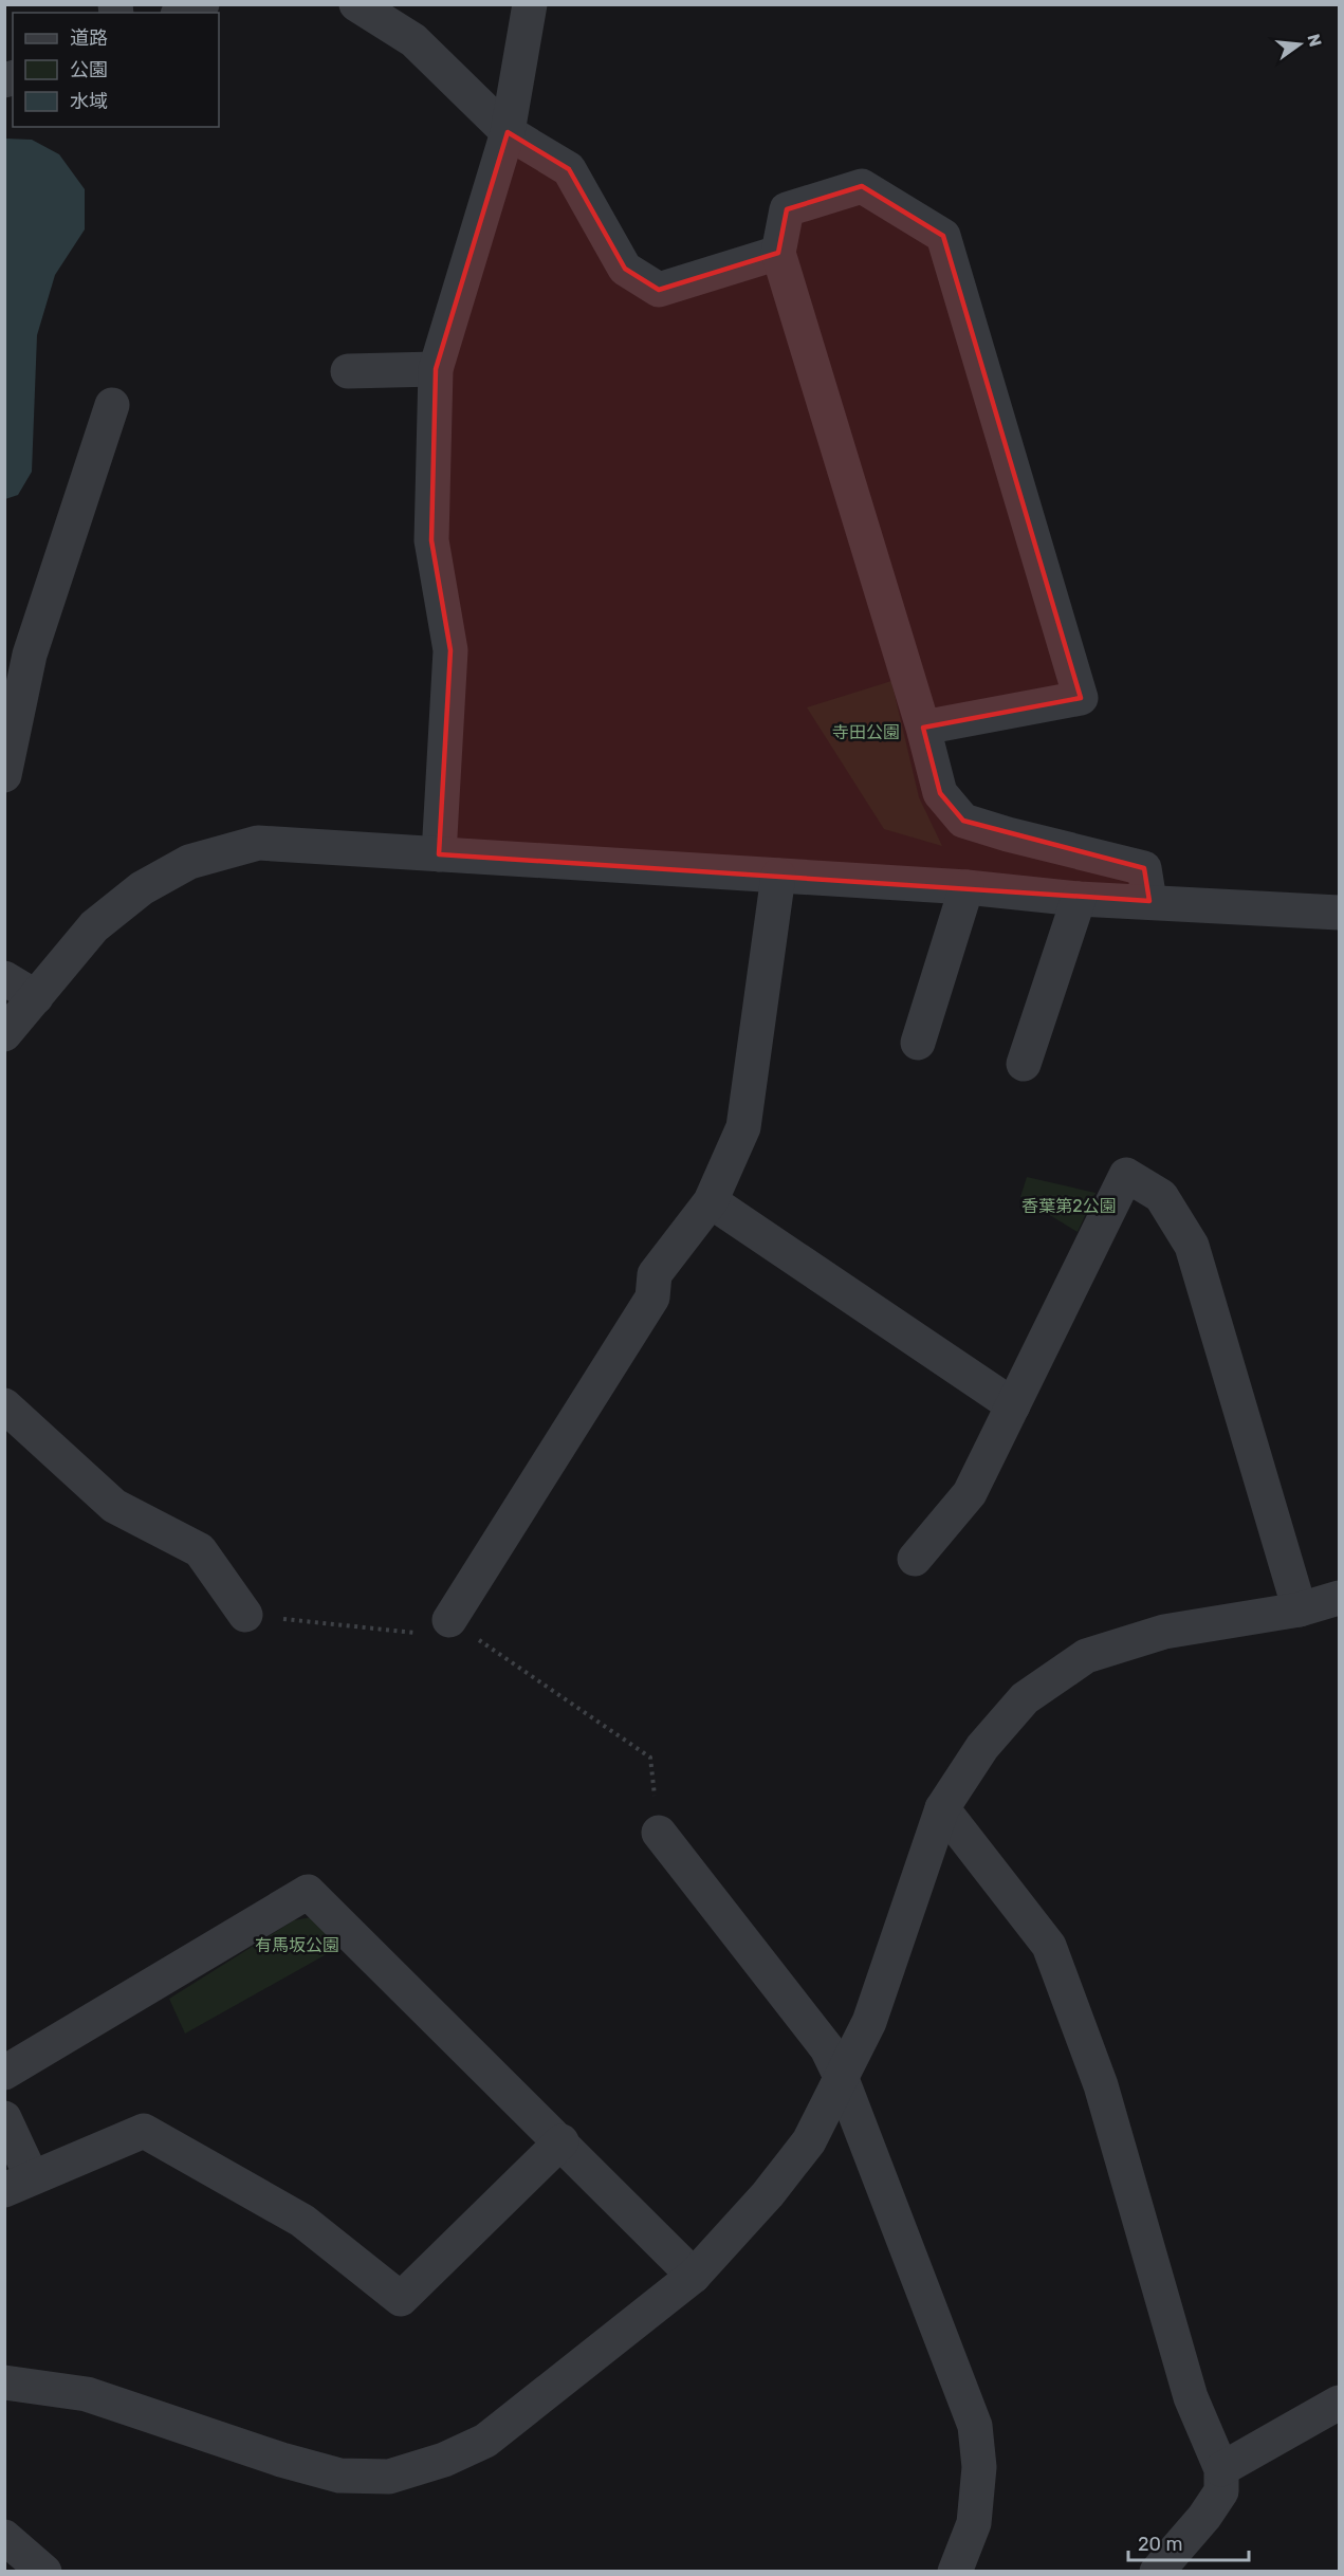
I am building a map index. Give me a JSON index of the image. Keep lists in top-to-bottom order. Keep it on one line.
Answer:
{"parks":["寺田公園","香葉第2公園","有馬坂公園"],"legend":["道路","公園","水域"],"scale_bar":"20 m","north":"right"}
